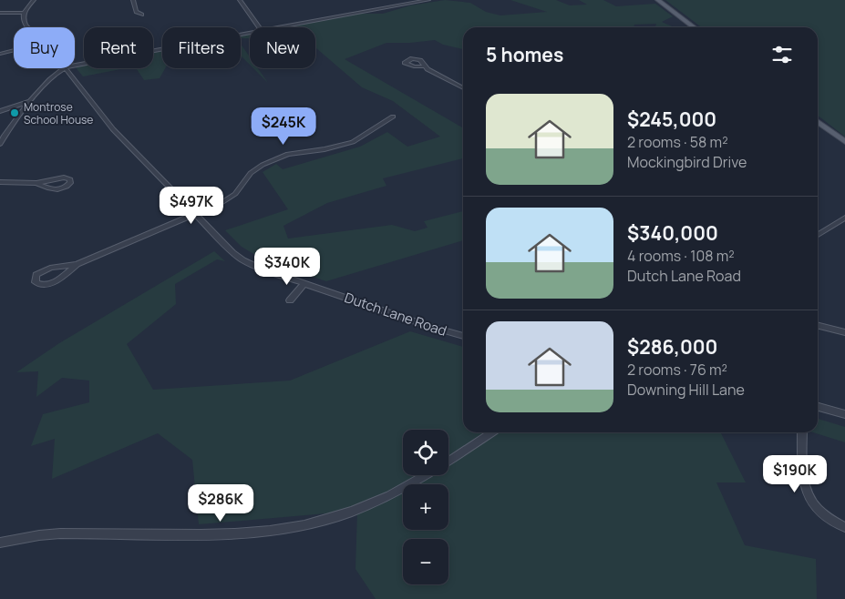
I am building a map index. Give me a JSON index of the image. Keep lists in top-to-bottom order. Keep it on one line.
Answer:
{"streets":{"street":["Dutch Lane Road"]},"places":["Montrose School House"],"page":{"chip":["Buy","Rent","Filters","New"],"heading":"5 homes","list":[{"name":"$245,000","note":"2 rooms · 58 m² · Mockingbird Drive"},{"name":"$340,000","note":"4 rooms · 108 m² · Dutch Lane Road"},{"name":"$286,000","note":"2 rooms · 76 m² · Downing Hill Lane"}],"price":["$245K","$497K","$340K","$190K","$286K"],"map_buttons":["+","−"]}}
